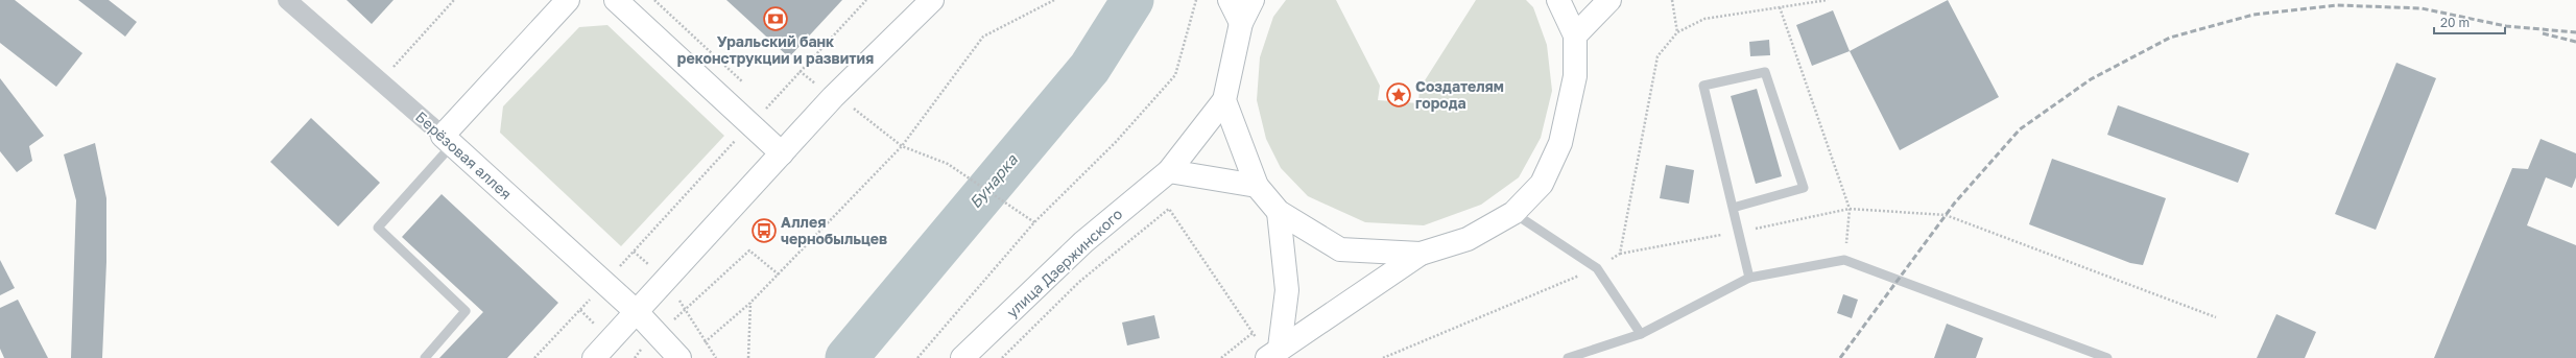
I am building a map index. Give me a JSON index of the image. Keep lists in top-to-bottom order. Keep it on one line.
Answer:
{"streets":{"main road":["Берёзовая аллея","улица Дзержинского"]},"water":["Бунарка"],"places":{"bank":["Уральский банк реконструкции и развития"],"place":["Создателям города"],"bus stop":["Аллея чернобыльцев"]},"scale_bar":"20 m"}
